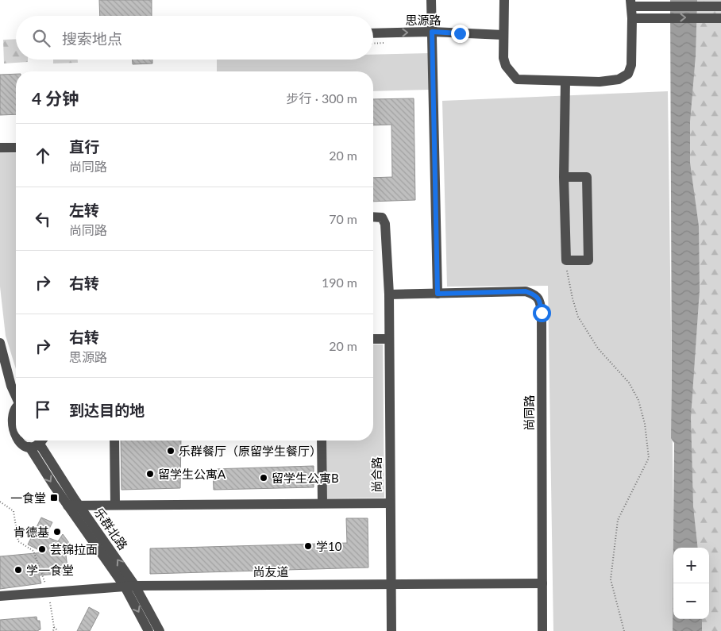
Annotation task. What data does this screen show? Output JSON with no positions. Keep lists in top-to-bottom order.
{
  "streets": {
    "street": [
      "思源路",
      "尚同路",
      "尚合路",
      "乐群北路",
      "尚友道"
    ]
  },
  "crossings": [
    ["尚同路", "尚合路"],
    ["尚同路", "尚友道"],
    ["尚合路", "尚友道"],
    ["乐群北路", "尚友道"]
  ],
  "one_way": ["思源路"],
  "places": {
    "other": [
      "乐群餐厅（原留学生餐厅）",
      "留学生公寓A",
      "留学生公寓B",
      "肯德基",
      "学10",
      "芸锦拉面",
      "学一食堂"
    ],
    "transit": ["一食堂"]
  },
  "page": {
    "search": "搜索地点",
    "heading": ["4 分钟", "步行 · 300 m"],
    "list": [
      ["直行", "尚同路", "20 m"],
      ["左转", "尚同路", "70 m"],
      ["右转", "190 m"],
      ["右转", "思源路", "20 m"],
      "到达目的地"
    ],
    "map_buttons": ["+", "−"]
  }
}
